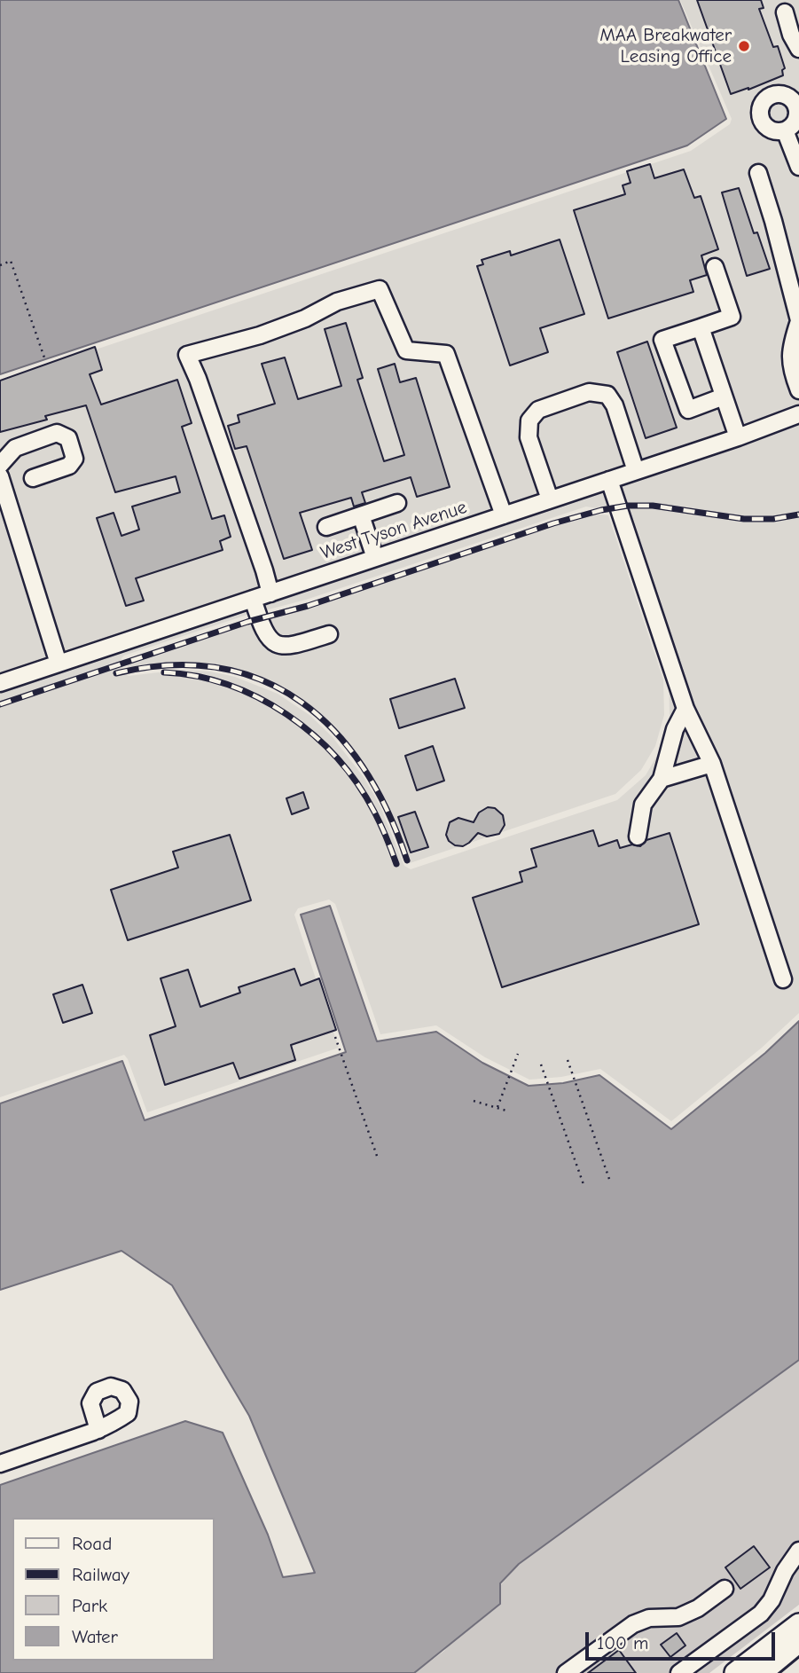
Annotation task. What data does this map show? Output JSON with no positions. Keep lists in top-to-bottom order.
{
  "streets": {
    "street": ["West Tyson Avenue"]
  },
  "places": ["MAA Breakwater Leasing Office"],
  "legend": [
    "Road",
    "Railway",
    "Park",
    "Water"
  ],
  "scale_bar": "100 m"
}
